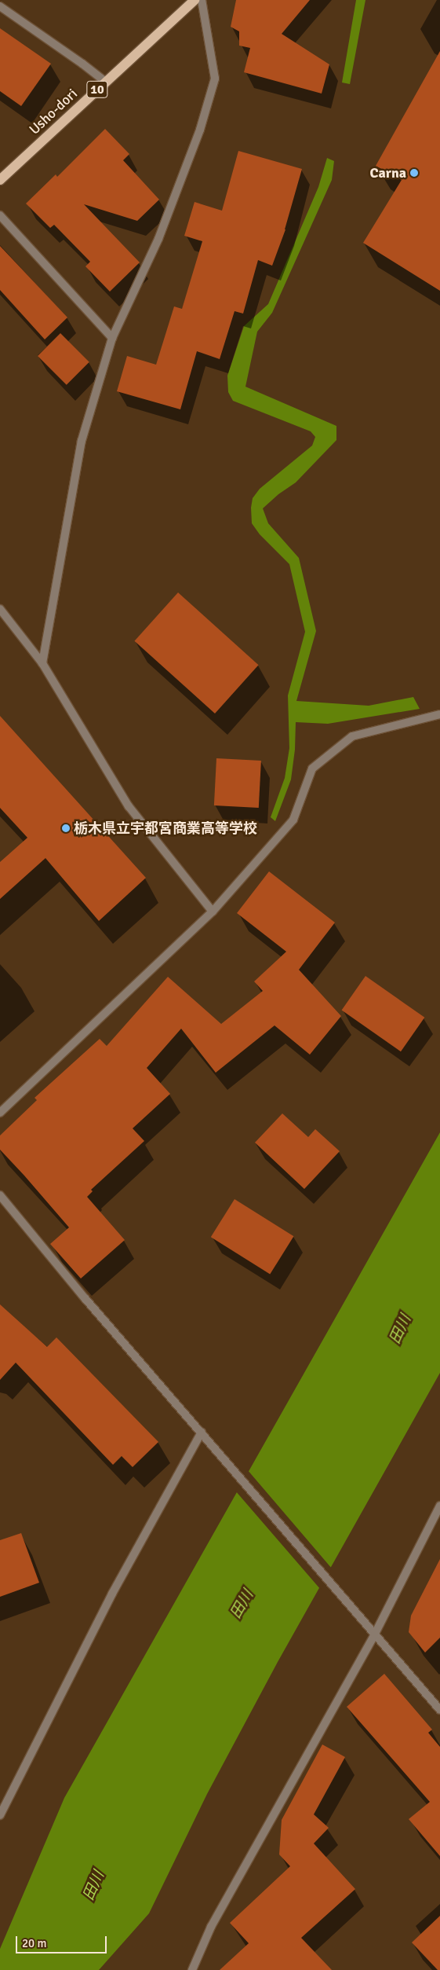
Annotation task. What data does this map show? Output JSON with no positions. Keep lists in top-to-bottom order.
{
  "streets": {
    "main road": ["10", "Usho-dori"]
  },
  "water": ["田川"],
  "places": ["Carna", "栃木県立宇都宮商業高等学校"],
  "scale_bar": "20 m"
}
